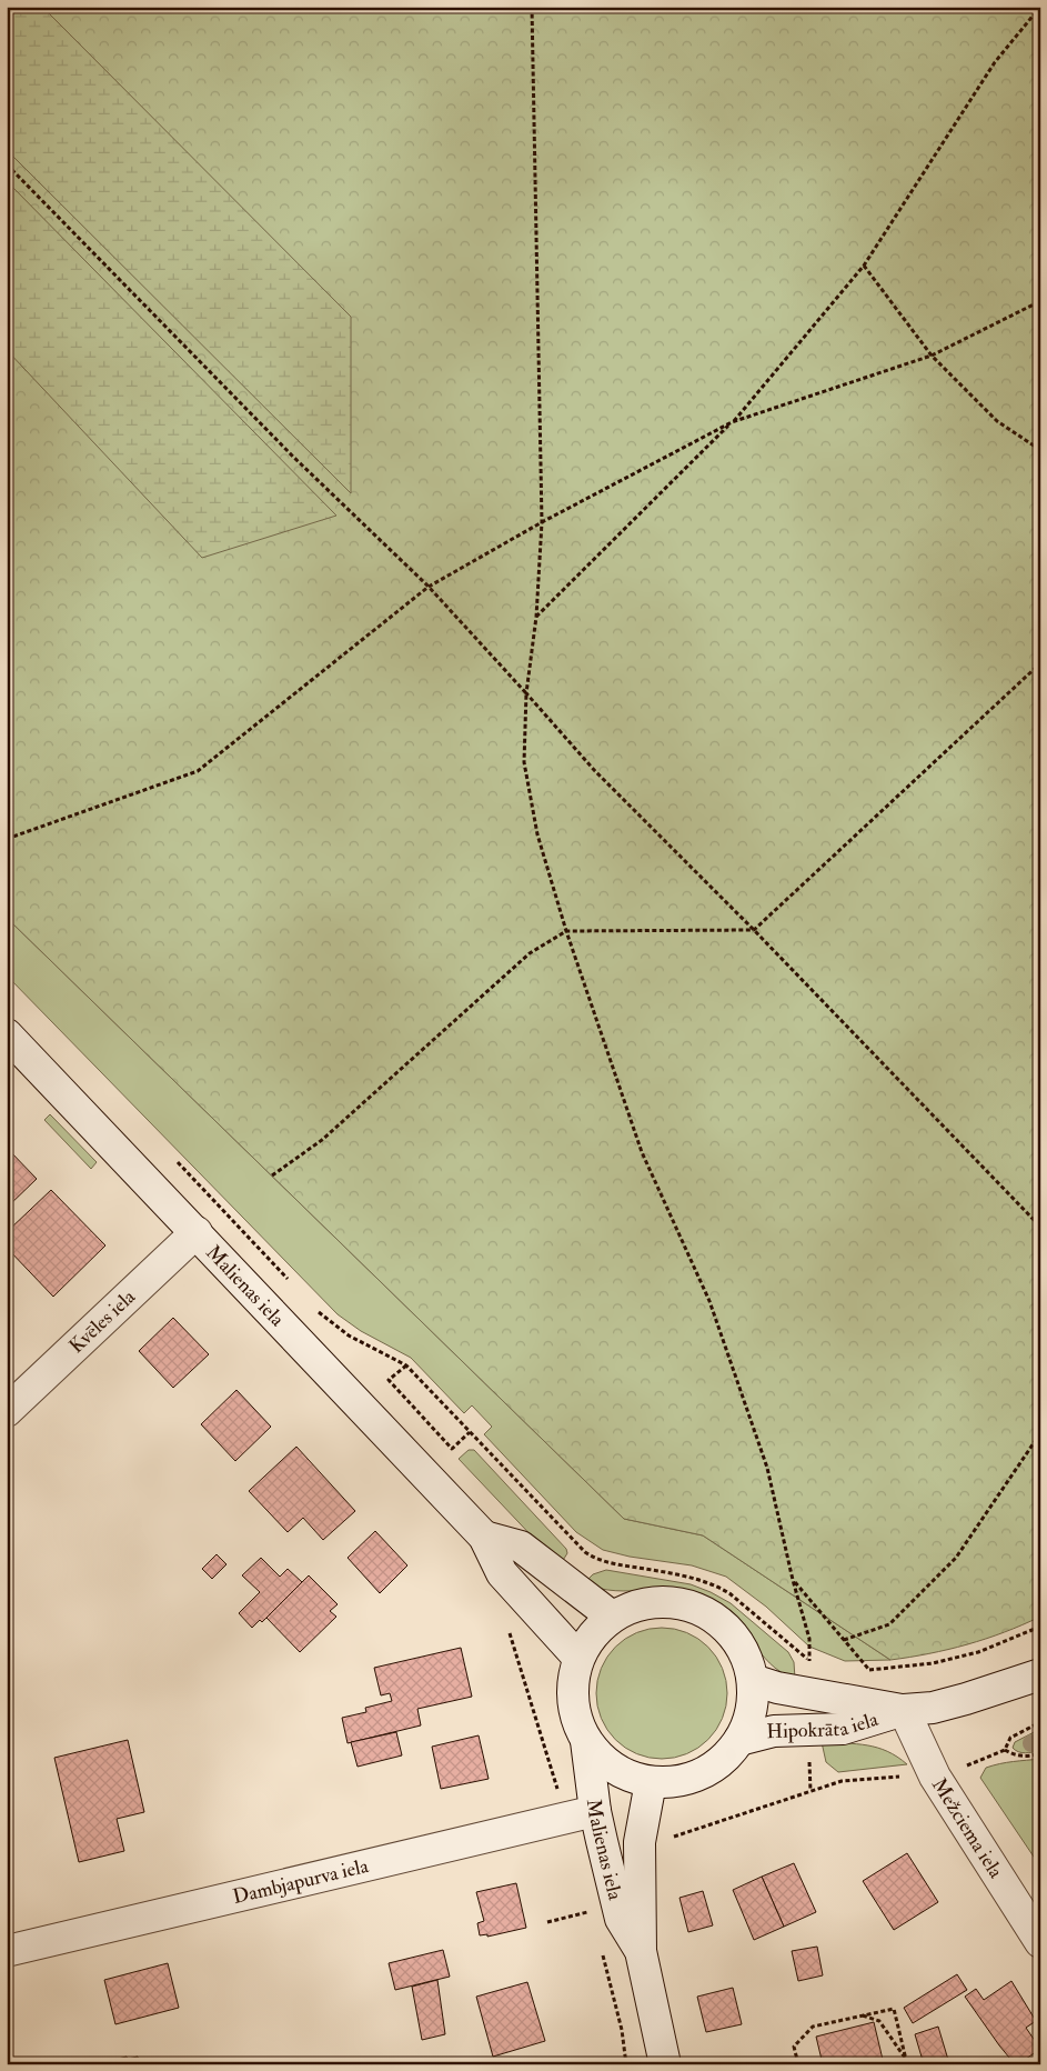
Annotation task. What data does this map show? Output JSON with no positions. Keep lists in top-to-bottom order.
{
  "streets": {
    "street": [
      "Malienas iela",
      "Kvēles iela",
      "Hipokrāta iela",
      "Mežciema iela",
      "Dambjapurva iela"
    ]
  },
  "crossings": [
    ["Malienas iela", "Kvēles iela"],
    ["Malienas iela", "Hipokrāta iela"],
    ["Malienas iela", "Dambjapurva iela"],
    ["Hipokrāta iela", "Mežciema iela"]
  ]
}
